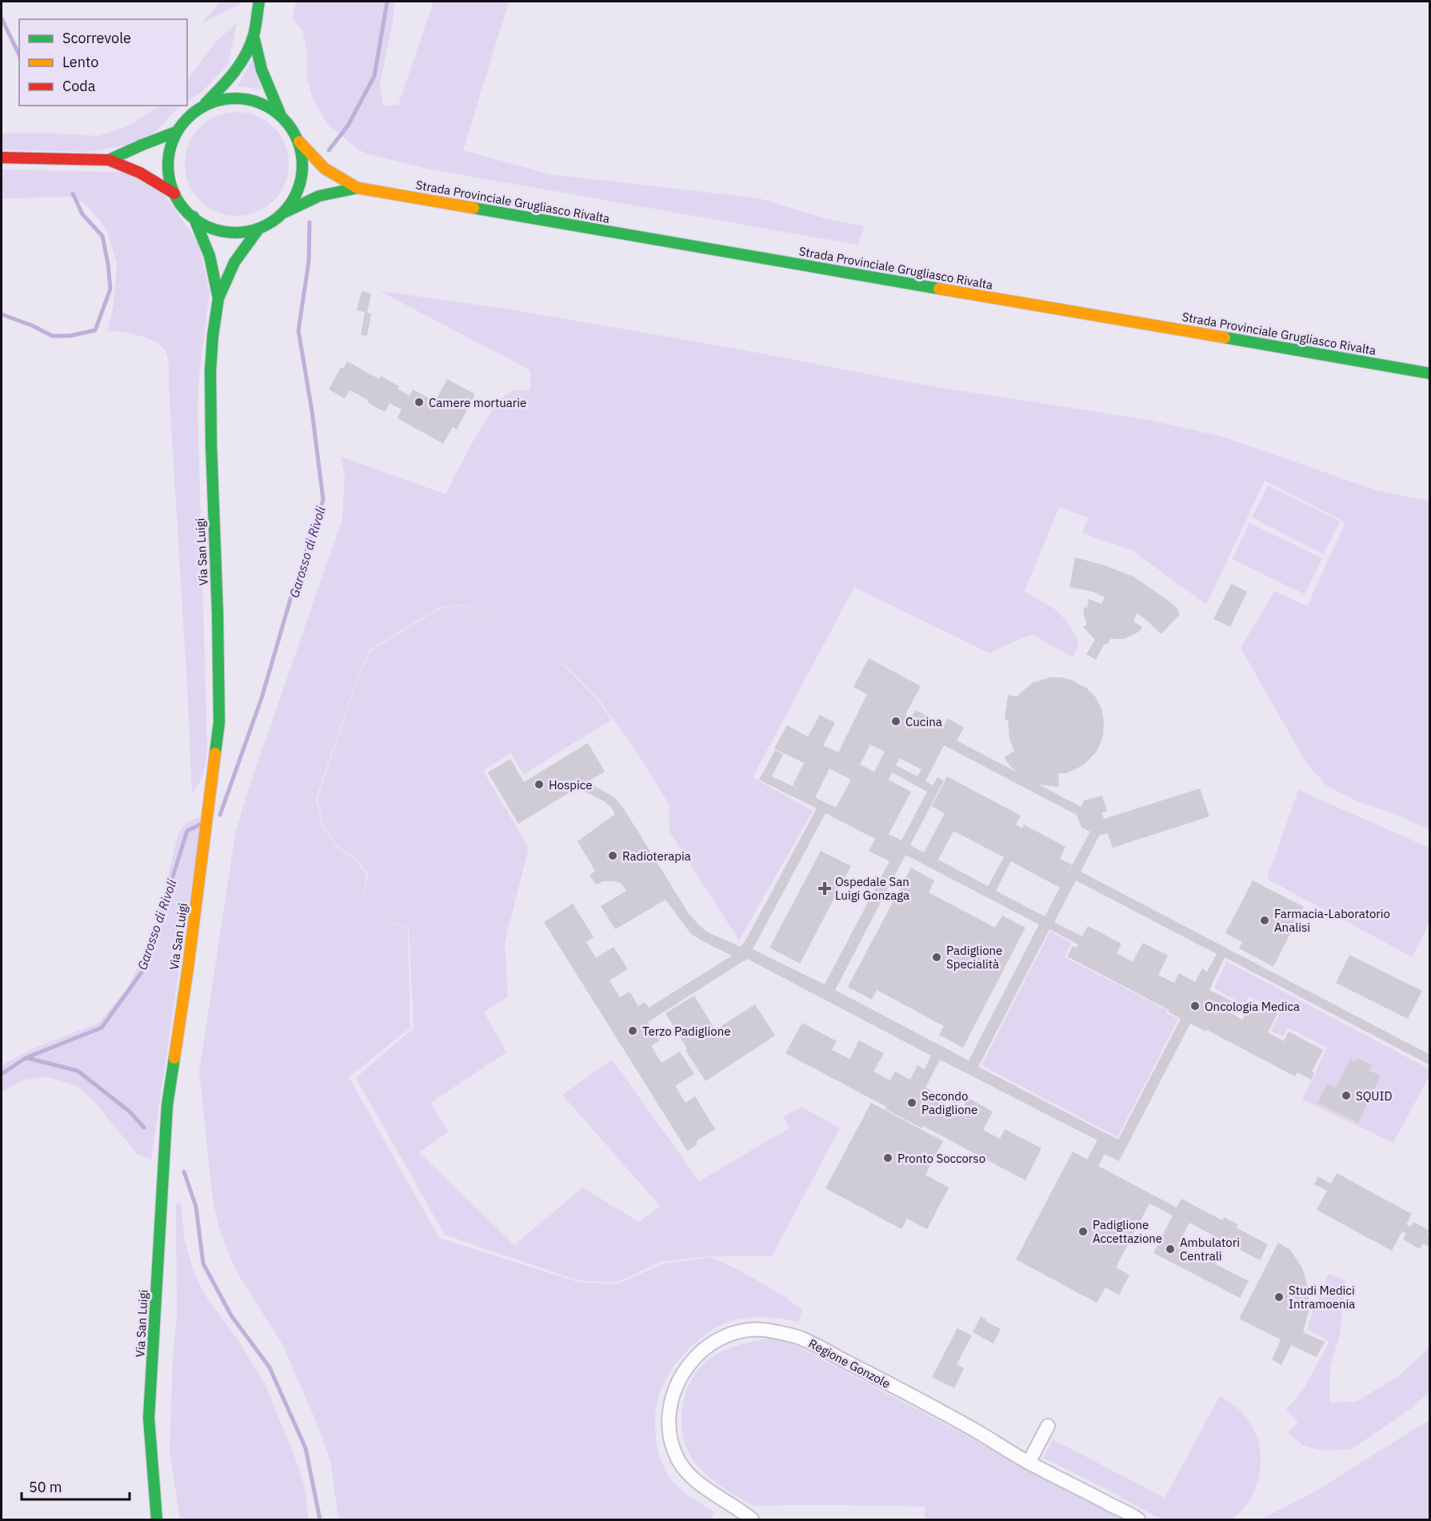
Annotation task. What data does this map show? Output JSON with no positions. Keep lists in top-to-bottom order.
{
  "streets": {
    "street": ["Strada Provinciale Grugliasco Rivalta", "Via San Luigi", "Regione Gonzole"]
  },
  "crossings": [
    ["Strada Provinciale Grugliasco Rivalta", "Via San Luigi"]
  ],
  "water": ["Garosso di Rivoli"],
  "places": {
    "other": [
      "Camere mortuarie",
      "Cucina",
      "Hospice",
      "Radioterapia",
      "Farmacia-Laboratorio Analisi",
      "Padiglione Specialità",
      "Oncologia Medica",
      "Terzo Padiglione",
      "SQUID",
      "Secondo Padiglione",
      "Pronto Soccorso",
      "Padiglione Accettazione",
      "Ambulatori Centrali",
      "Studi Medici Intramoenia"
    ],
    "health": ["Ospedale San Luigi Gonzaga"]
  },
  "legend": ["Scorrevole", "Lento", "Coda"],
  "scale_bar": "50 m"
}
